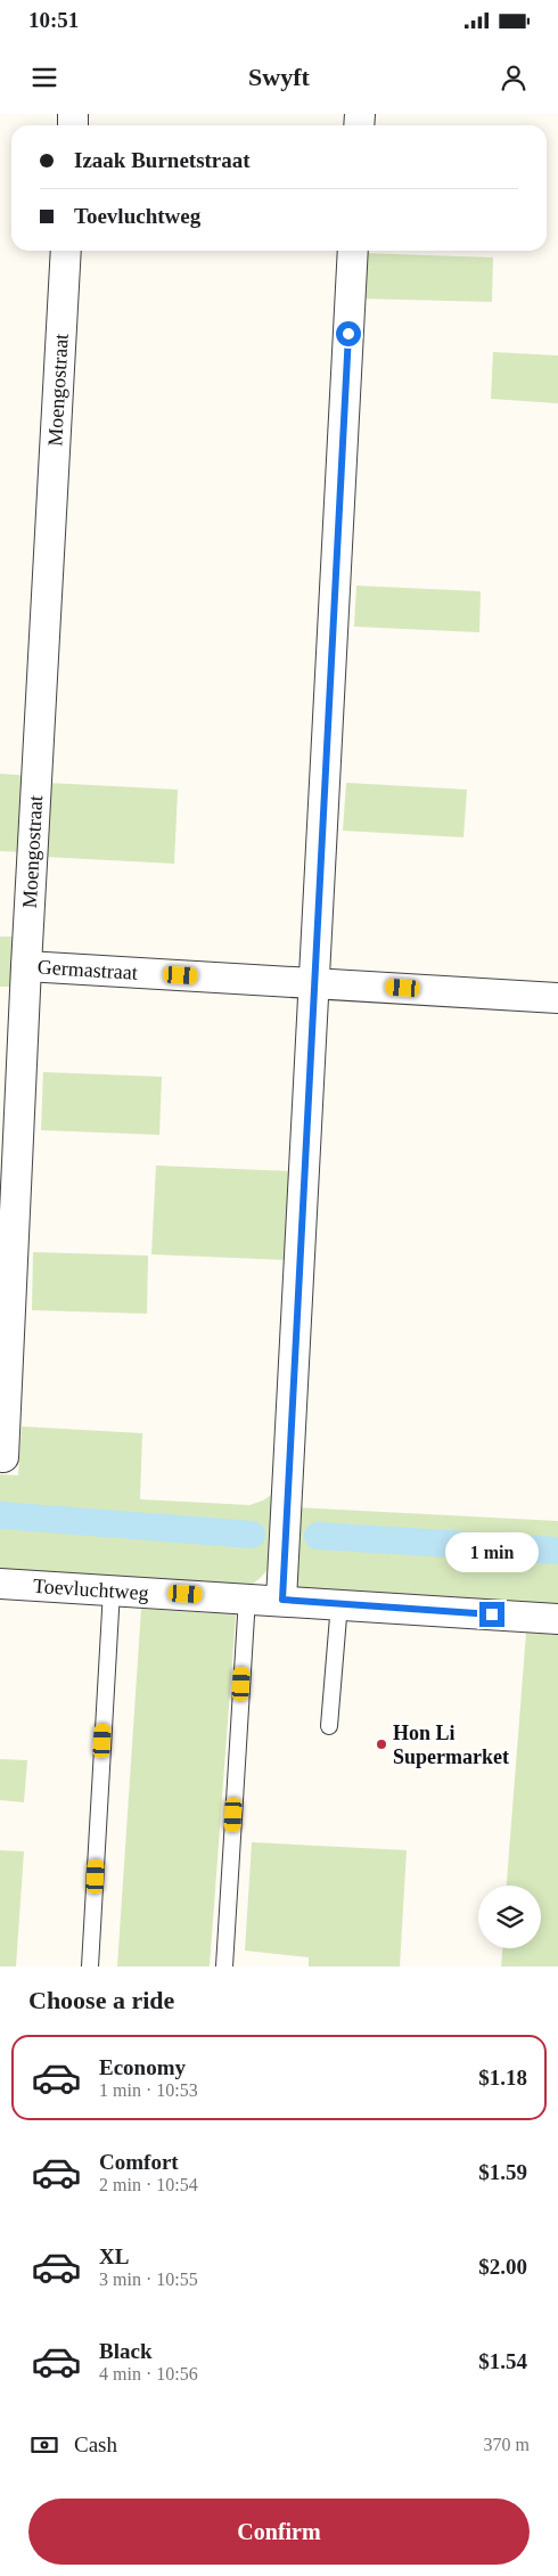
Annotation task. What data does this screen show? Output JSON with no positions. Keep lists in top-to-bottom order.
{
  "streets": {
    "street": ["Moengostraat", "Germastraat", "Toevluchtweg"]
  },
  "crossings": [
    ["Moengostraat", "Germastraat"]
  ],
  "places": ["Hon Li Supermarket"],
  "page": {
    "status": "10:51",
    "header": "Swyft",
    "banner": ["Izaak Burnetstraat", "Toevluchtweg"],
    "bubble": "1 min",
    "heading": "Choose a ride",
    "list": [
      {
        "name": "Economy",
        "note": "1 min · 10:53",
        "value": "$1.18"
      },
      {
        "name": "Comfort",
        "note": "2 min · 10:54",
        "value": "$1.59"
      },
      {
        "name": "XL",
        "note": "3 min · 10:55",
        "value": "$2.00"
      },
      {
        "name": "Black",
        "note": "4 min · 10:56",
        "value": "$1.54"
      }
    ],
    "pay": ["Cash", "370 m"],
    "buttons": "Confirm"
  }
}
